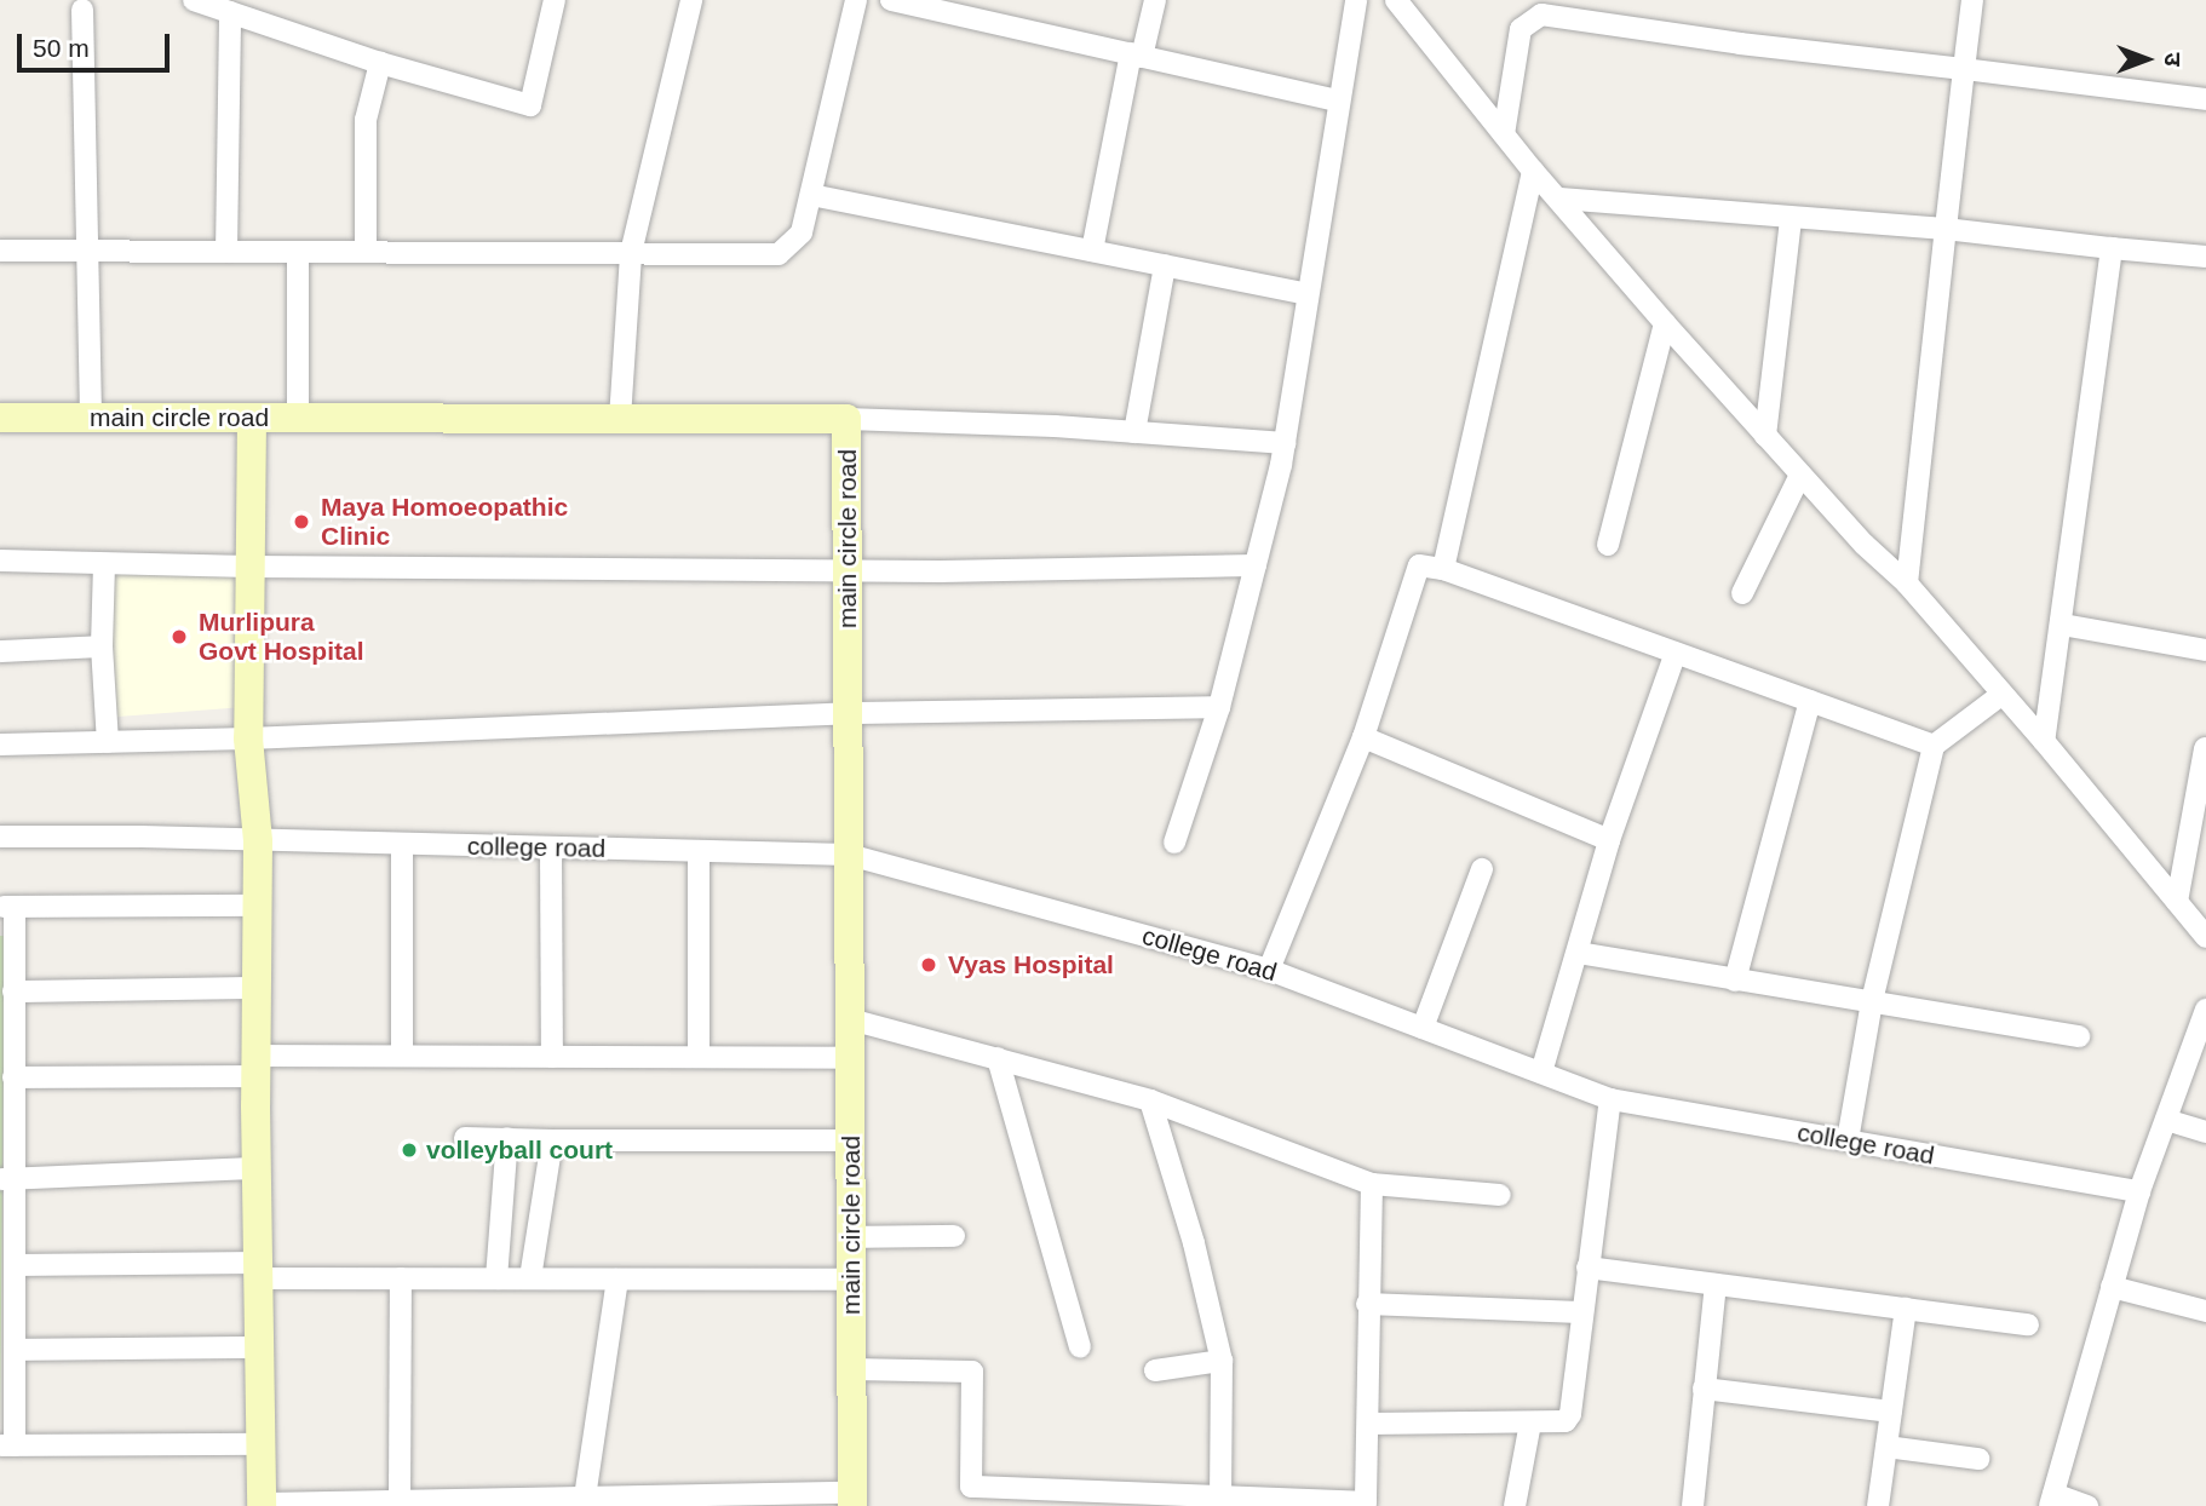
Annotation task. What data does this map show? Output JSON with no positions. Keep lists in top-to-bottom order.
{
  "streets": {
    "street": ["main circle road", "college road"]
  },
  "crossings": [
    ["main circle road", "college road"]
  ],
  "places": [
    "Maya Homoeopathic Clinic",
    "Murlipura Govt Hospital",
    "Vyas Hospital",
    "volleyball court"
  ],
  "scale_bar": "50 m",
  "north": "right"
}
